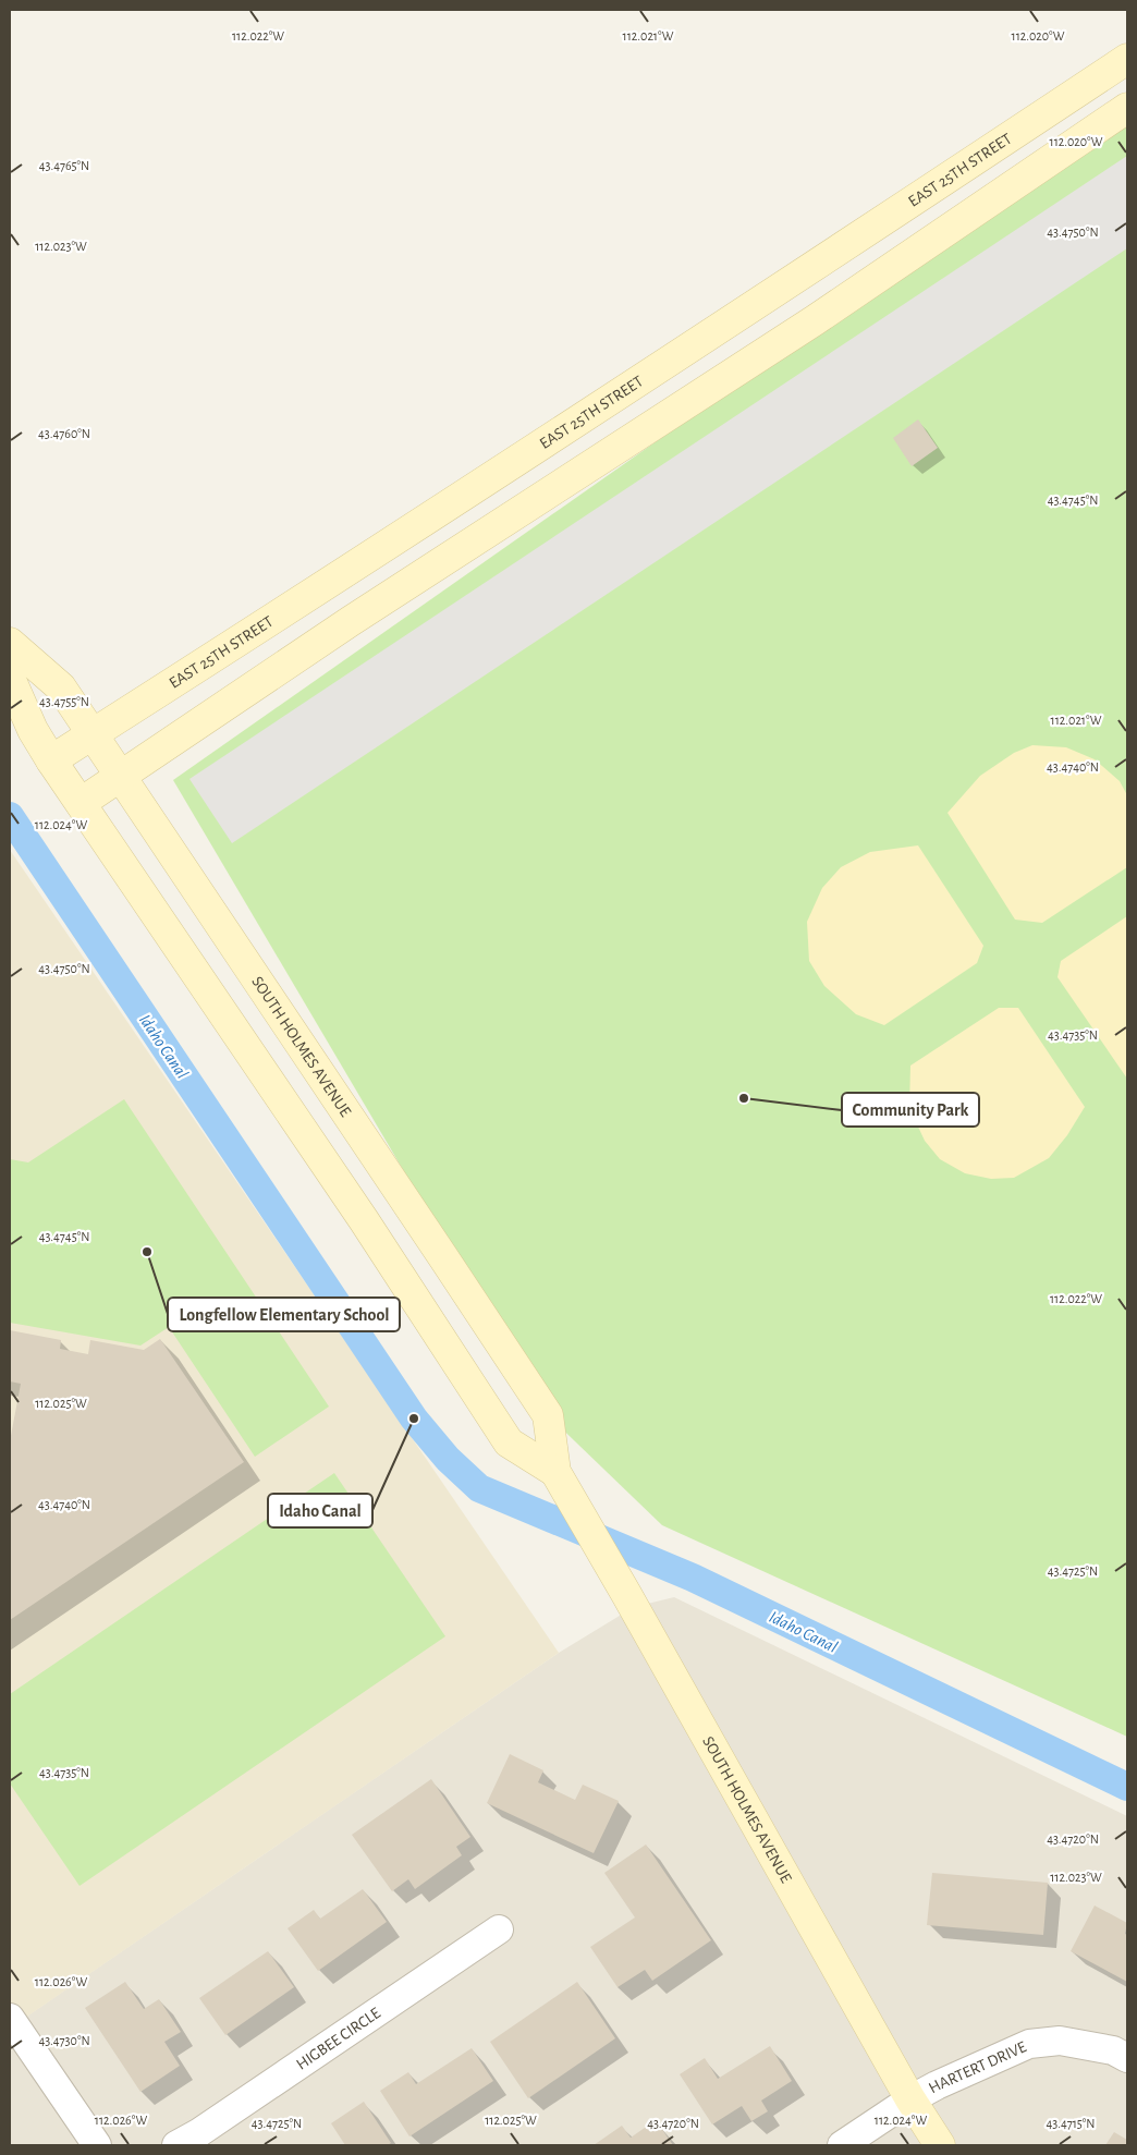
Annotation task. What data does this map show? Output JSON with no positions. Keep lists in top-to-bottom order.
{
  "streets": {
    "main road": ["EAST 25TH STREET", "SOUTH HOLMES AVENUE"],
    "street": ["HIGBEE CIRCLE", "HARTERT DRIVE"]
  },
  "crossings": [
    ["EAST 25TH STREET", "SOUTH HOLMES AVENUE"],
    ["SOUTH HOLMES AVENUE", "HARTERT DRIVE"]
  ],
  "water": ["Idaho Canal"],
  "places": ["Community Park", "Longfellow Elementary School", "Idaho Canal"],
  "coordinates": [
    "112.022°W",
    "112.021°W",
    "112.020°W",
    "43.4765°N",
    "43.4750°N",
    "112.023°W",
    "43.4760°N",
    "43.4745°N",
    "43.4755°N",
    "43.4740°N",
    "112.024°W",
    "43.4735°N",
    "112.025°W",
    "43.4725°N",
    "43.4720°N",
    "112.026°W",
    "43.4730°N",
    "43.4715°N"
  ]
}
